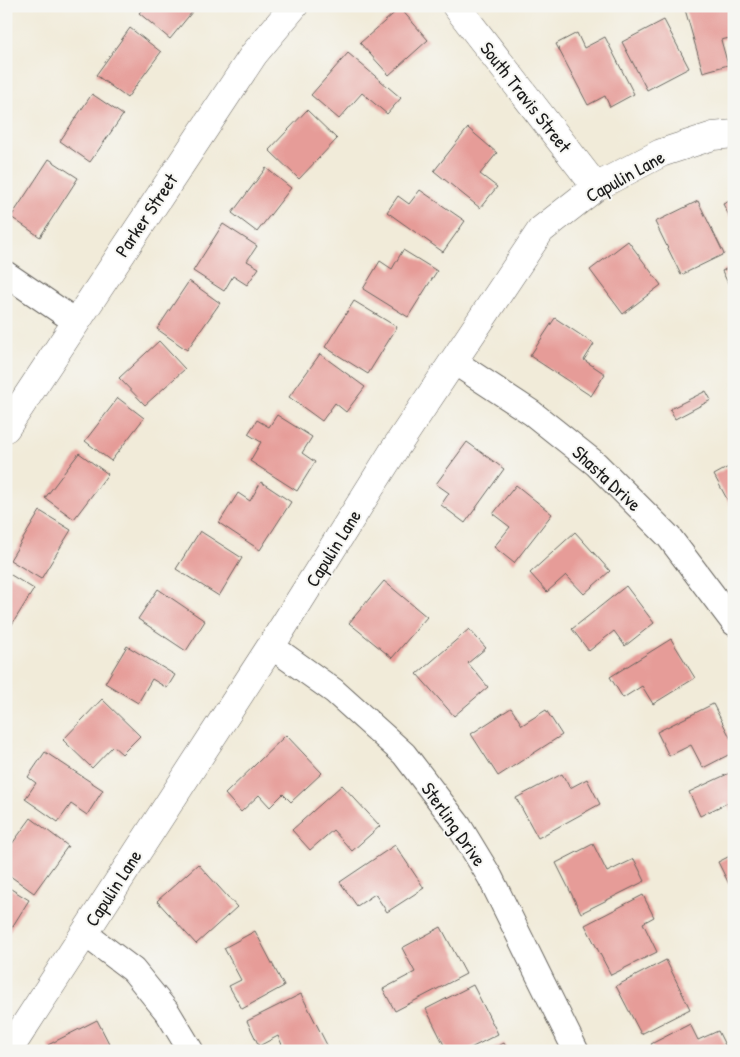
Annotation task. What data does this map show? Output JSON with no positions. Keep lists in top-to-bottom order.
{
  "streets": {
    "street": [
      "South Travis Street",
      "Capulin Lane",
      "Parker Street",
      "Shasta Drive",
      "Sterling Drive"
    ]
  },
  "crossings": [
    ["South Travis Street", "Capulin Lane"],
    ["Capulin Lane", "Shasta Drive"],
    ["Capulin Lane", "Sterling Drive"]
  ]
}
